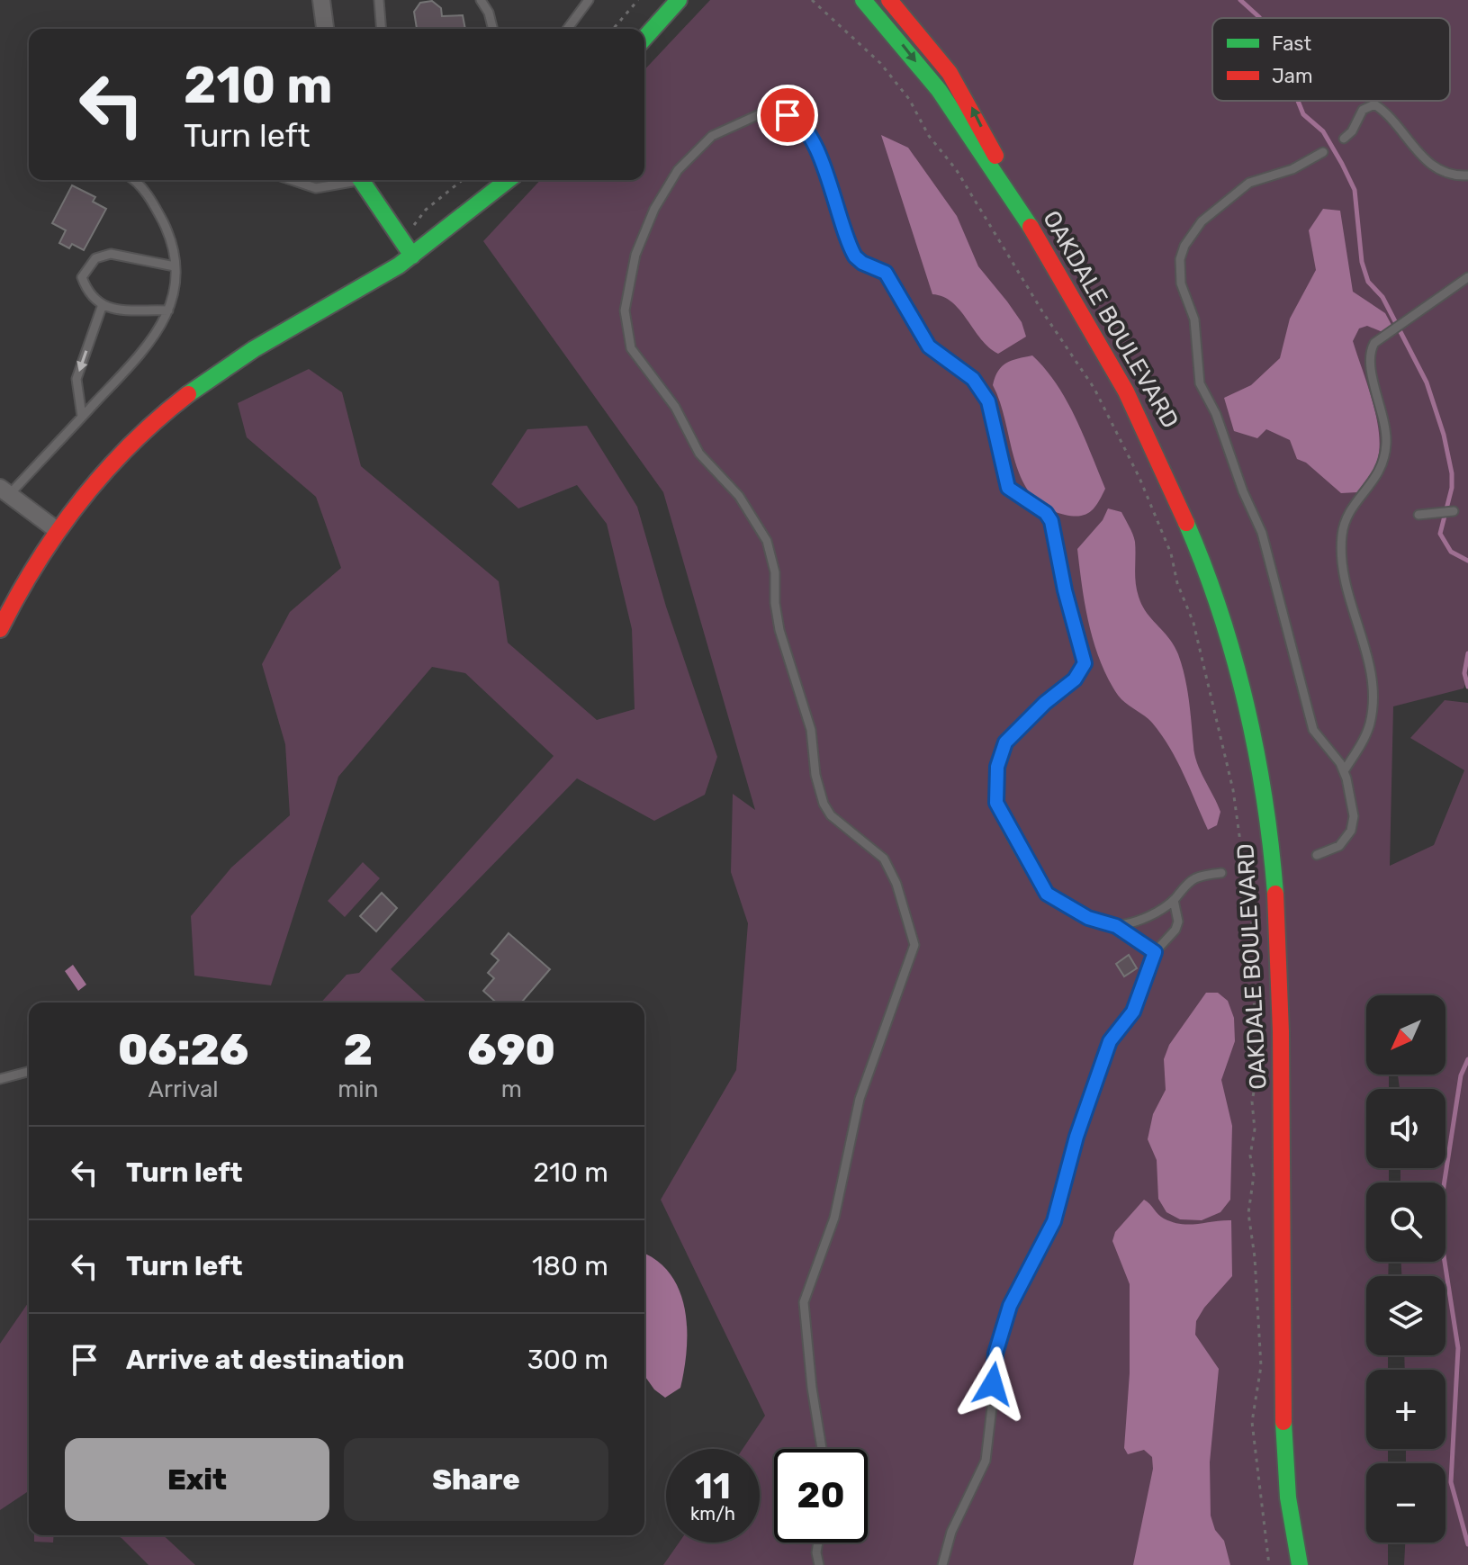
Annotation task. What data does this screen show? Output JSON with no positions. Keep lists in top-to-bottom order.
{
  "streets": {
    "main road": ["OAKDALE BOULEVARD"]
  },
  "legend": ["Fast", "Jam"],
  "north": "bottom left",
  "page": {
    "turn": ["210 m", "Turn left"],
    "map_buttons": ["+", "−"],
    "eta": [
      "06:26",
      "Arrival",
      "2",
      "min",
      "690",
      "m"
    ],
    "list": [
      {
        "name": "Turn left",
        "value": "210 m"
      },
      {
        "name": "Turn left",
        "value": "180 m"
      },
      {
        "name": "Arrive at destination",
        "value": "300 m"
      }
    ],
    "buttons": ["Exit", "Share"],
    "speed": "11 km/h",
    "limit": "20"
  }
}
